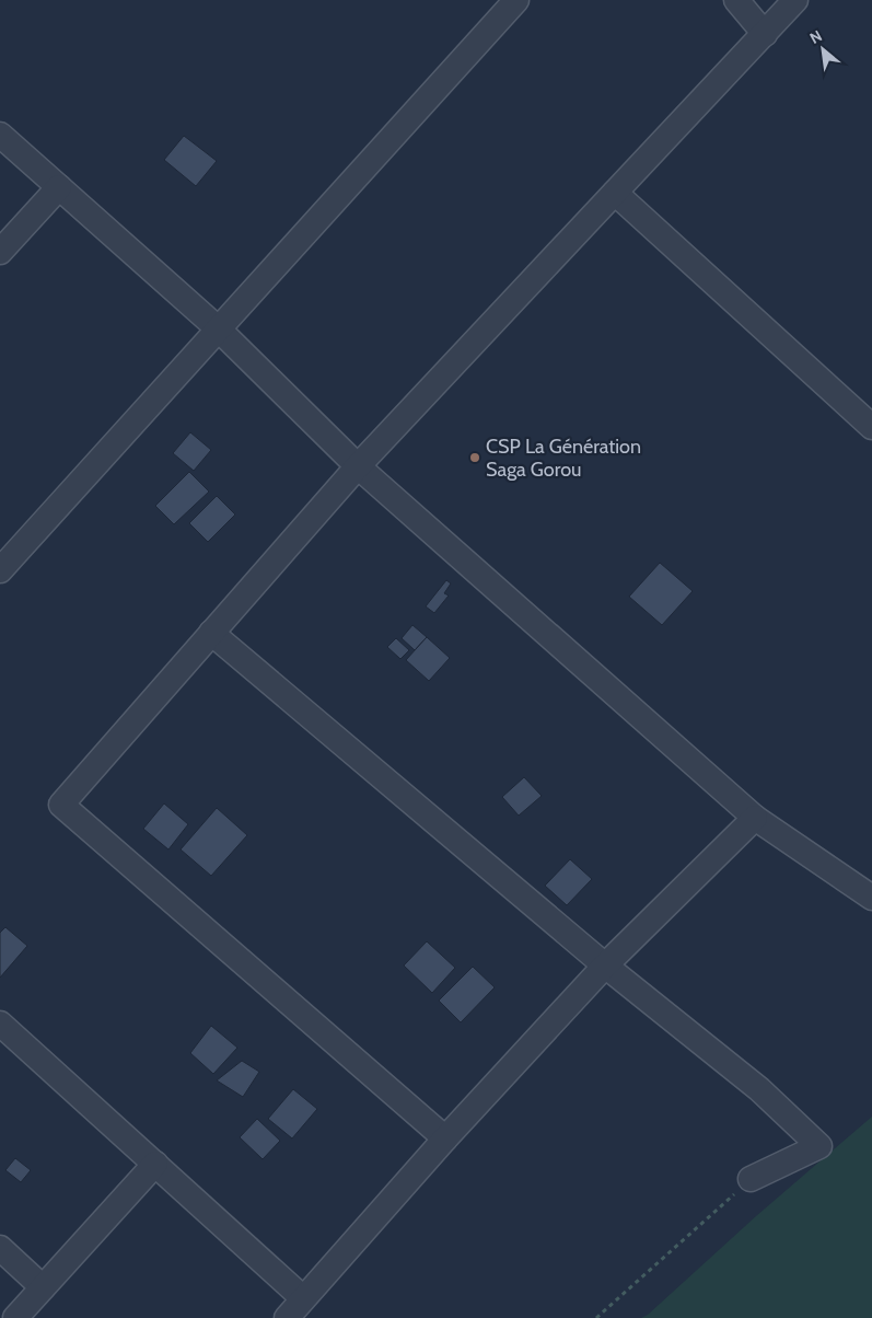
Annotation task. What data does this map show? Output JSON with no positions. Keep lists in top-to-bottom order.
{
  "places": ["CSP La Génération Saga Gorou"],
  "north": "top left"
}
